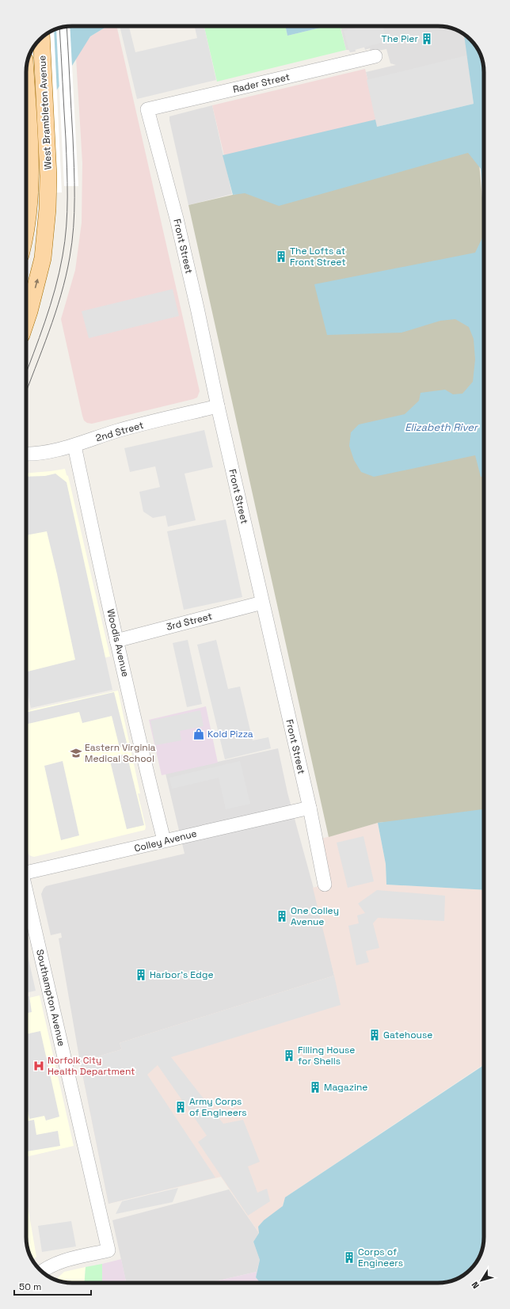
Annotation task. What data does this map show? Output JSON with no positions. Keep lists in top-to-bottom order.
{
  "streets": {
    "main road": ["West Brambleton Avenue"],
    "street": [
      "Rader Street",
      "Front Street",
      "2nd Street",
      "3rd Street",
      "Woodis Avenue",
      "Colley Avenue",
      "Southampton Avenue"
    ]
  },
  "crossings": [
    ["Rader Street", "Front Street"],
    ["Front Street", "2nd Street"],
    ["Front Street", "3rd Street"],
    ["Front Street", "Colley Avenue"],
    ["2nd Street", "Woodis Avenue"],
    ["3rd Street", "Woodis Avenue"],
    ["Woodis Avenue", "Colley Avenue"]
  ],
  "water": ["Elizabeth River"],
  "places": {
    "building": [
      "The Pier",
      "The Lofts at Front Street",
      "One Colley Avenue",
      "Harbor's Edge",
      "Gatehouse",
      "Filling House for Shells",
      "Magazine",
      "Army Corps of Engineers",
      "Corps of Engineers"
    ],
    "shop": ["Kold Pizza"],
    "school or university": ["Eastern Virginia Medical School"],
    "hospital": ["Norfolk City Health Department"]
  },
  "scale_bar": "50 m",
  "north": "bottom left"
}
